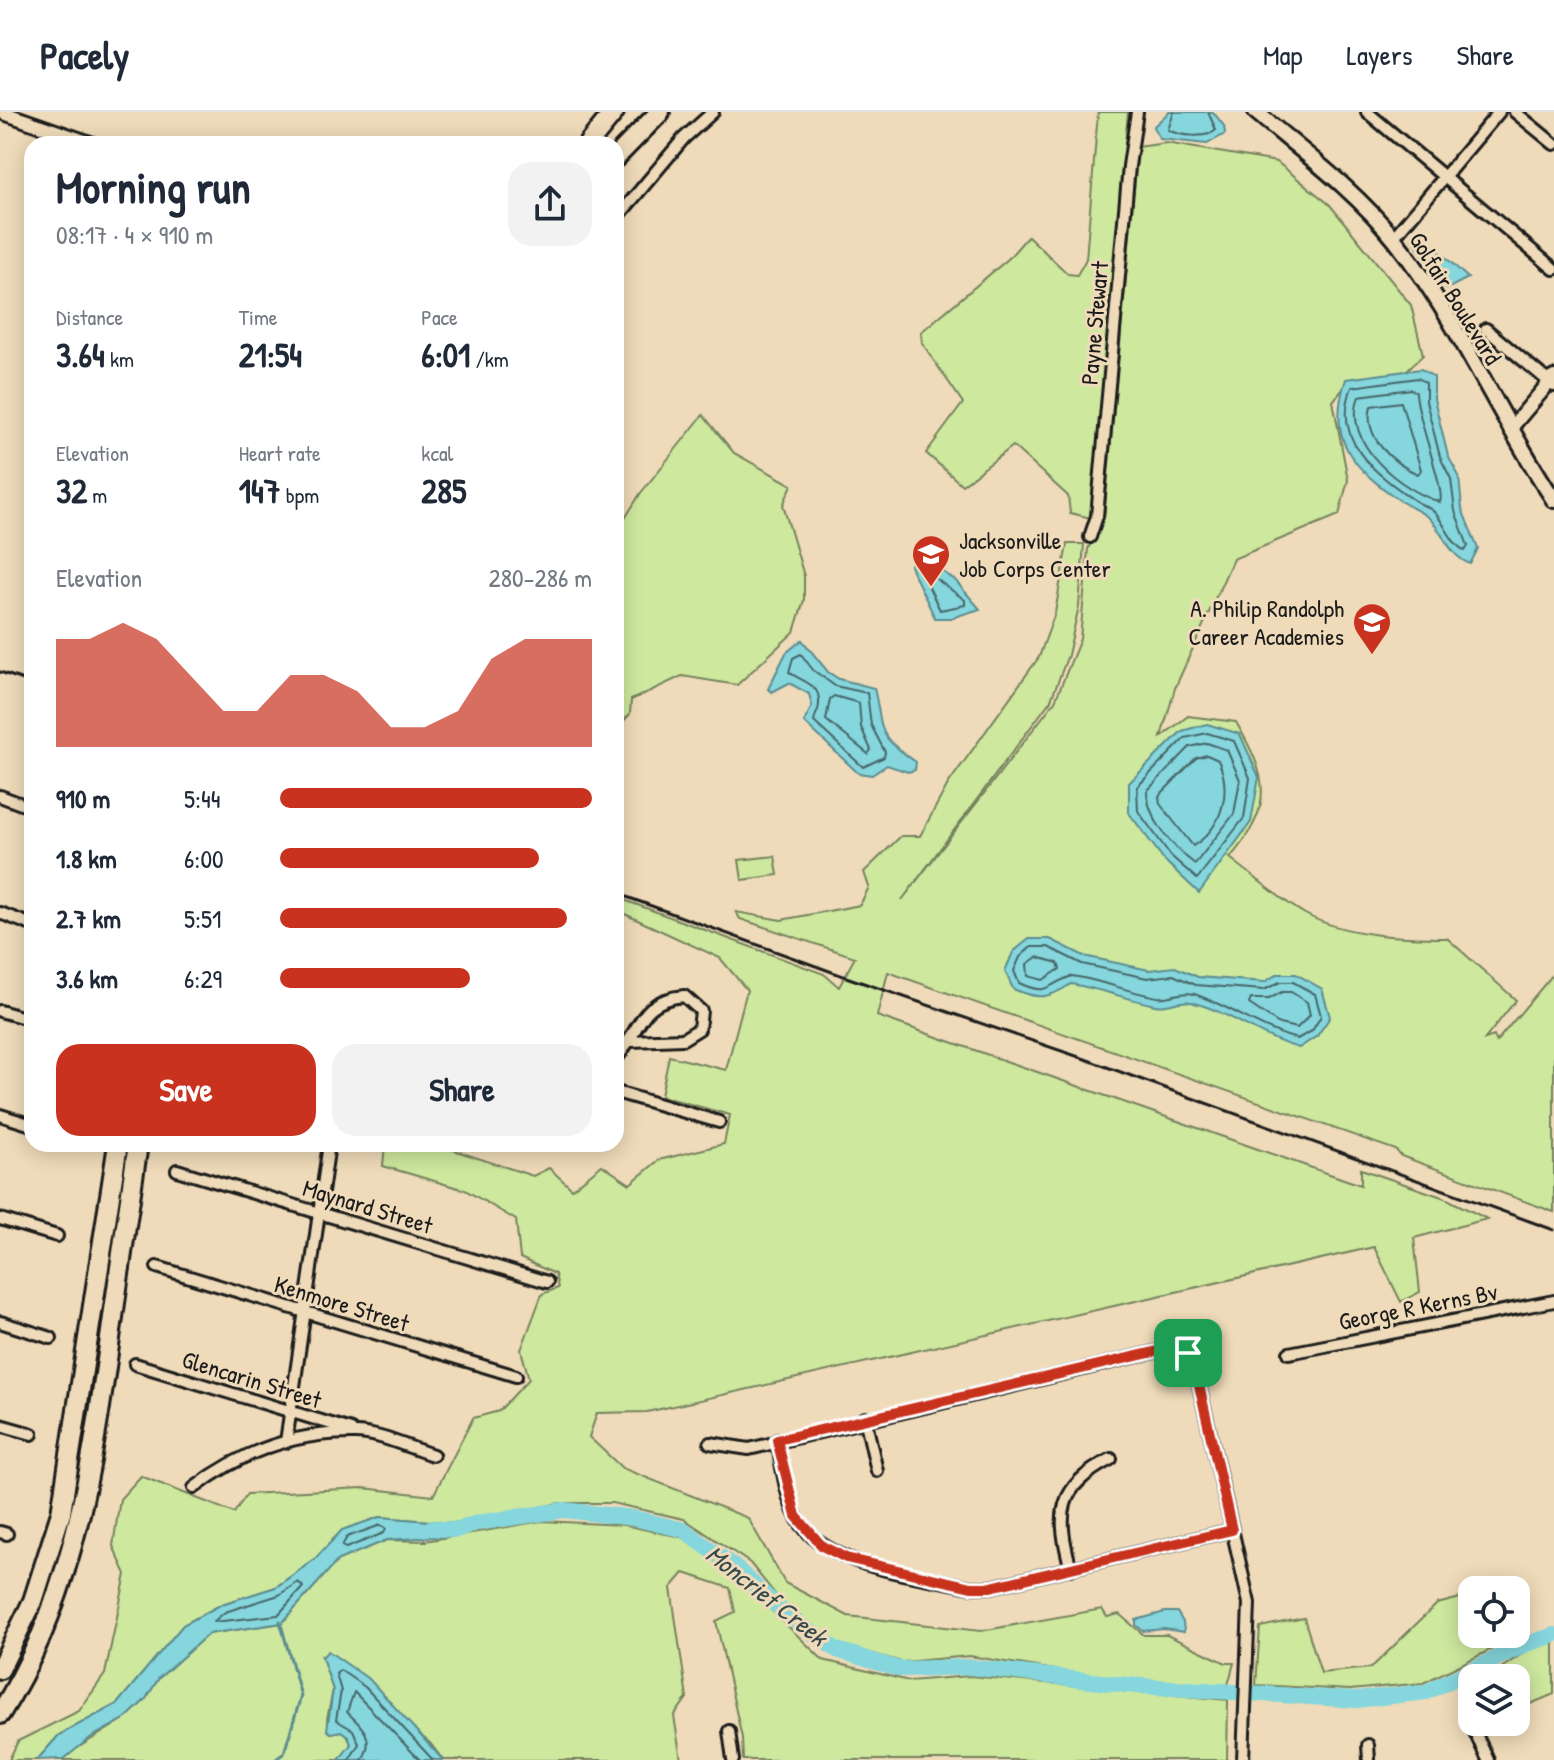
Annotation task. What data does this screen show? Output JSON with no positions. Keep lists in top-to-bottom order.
{
  "streets": {
    "main road": ["Golfair Boulevard"],
    "street": [
      "Payne Stewart",
      "Maynard Street",
      "Kenmore Street",
      "George R Kerns Bv",
      "Glencarin Street"
    ]
  },
  "water": ["Moncrief Creek"],
  "places": {
    "school or university": ["Jacksonville Job Corps Center", "A. Philip Randolph Career Academies"]
  },
  "page": {
    "header": "Pacely",
    "nav": ["Map", "Layers", "Share"],
    "heading": ["Morning run", "08:17 · 4 × 910 m"],
    "stats": [
      ["Distance", "3.64 km"],
      ["Time", "21:54"],
      ["Pace", "6:01 /km"],
      ["Elevation", "32 m"],
      ["Heart rate", "147 bpm"],
      ["kcal", "285"]
    ],
    "chart": ["Elevation", "280–286 m"],
    "list": [
      {
        "name": "910 m",
        "note": "5:44"
      },
      {
        "name": "1.8 km",
        "note": "6:00"
      },
      {
        "name": "2.7 km",
        "note": "5:51"
      },
      {
        "name": "3.6 km",
        "note": "6:29"
      }
    ],
    "buttons": ["Save", "Share"]
  }
}
